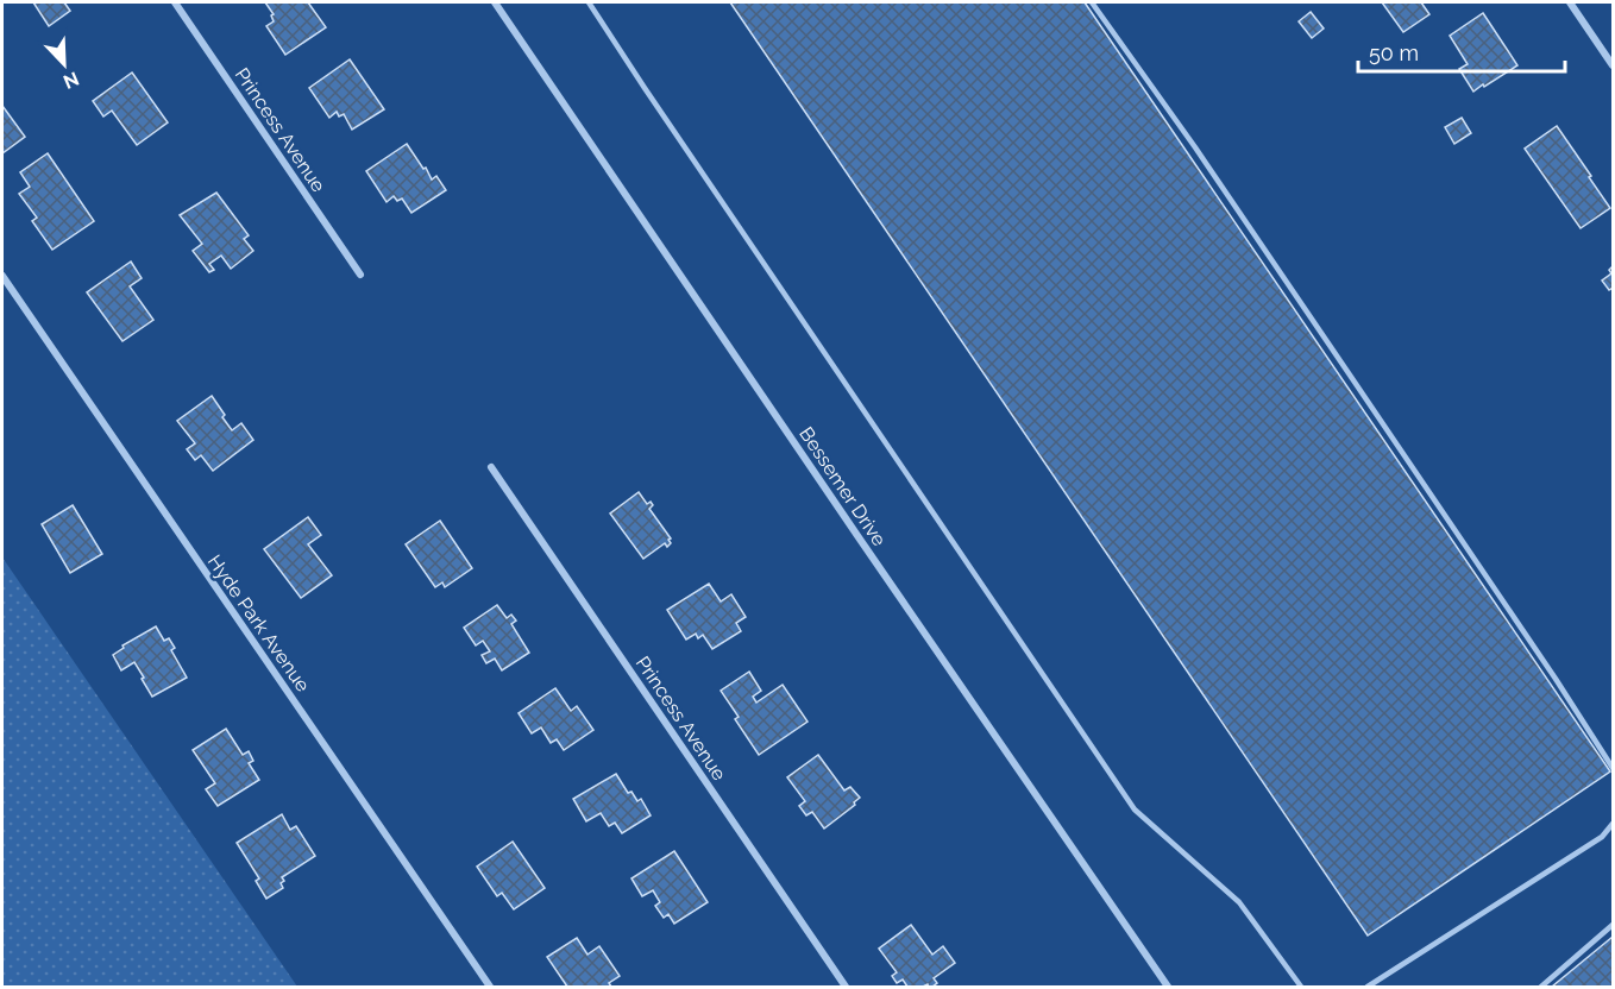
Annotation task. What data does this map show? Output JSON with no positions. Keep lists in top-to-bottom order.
{
  "streets": {
    "street": ["Princess Avenue", "Bessemer Drive", "Hyde Park Avenue"]
  },
  "scale_bar": "50 m",
  "north": "bottom right"
}
